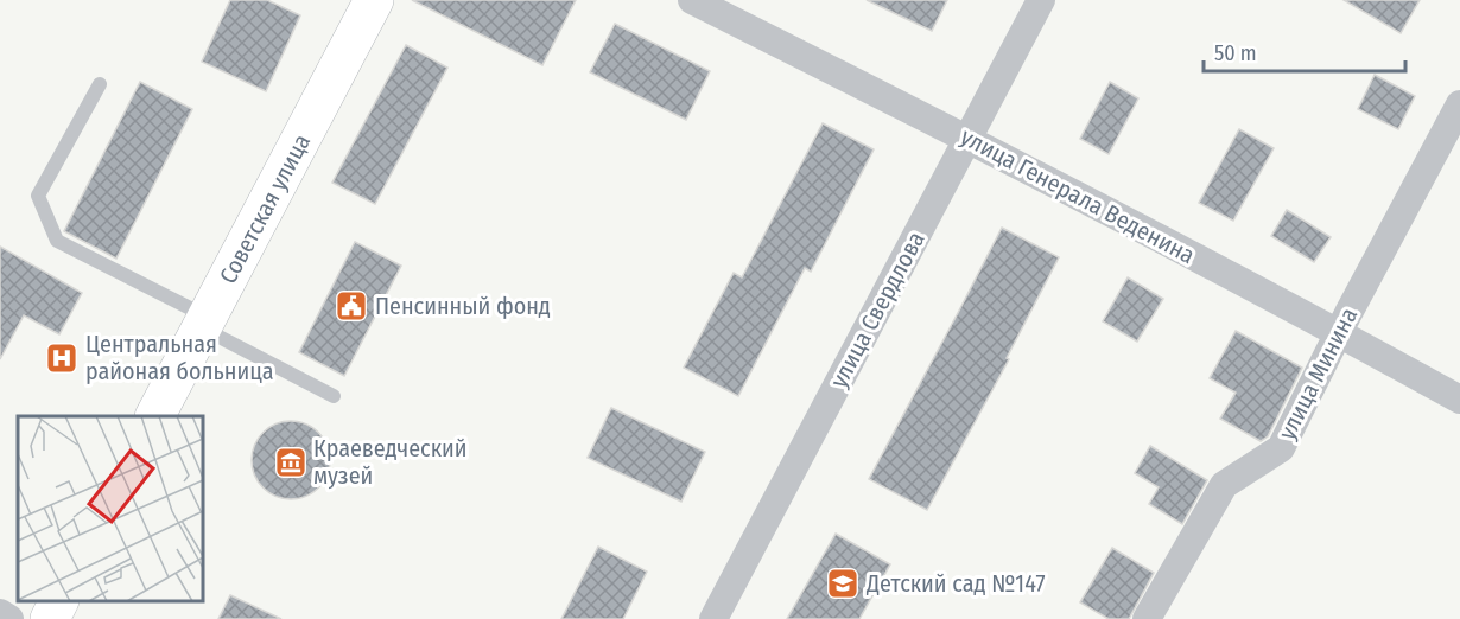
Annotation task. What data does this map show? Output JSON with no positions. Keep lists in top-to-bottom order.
{
  "streets": {
    "street": [
      "улица Генерала Веденина",
      "Советская улица",
      "улица Свердлова",
      "улица Минина"
    ]
  },
  "crossings": [
    ["улица Генерала Веденина", "улица Свердлова"],
    ["улица Генерала Веденина", "улица Минина"]
  ],
  "places": {
    "public building": ["Пенсинный фонд"],
    "hospital": ["Центральная районая больница"],
    "museum": ["Краеведческий музей"],
    "school or university": ["Детский сад №147"]
  },
  "scale_bar": "50 m"
}
